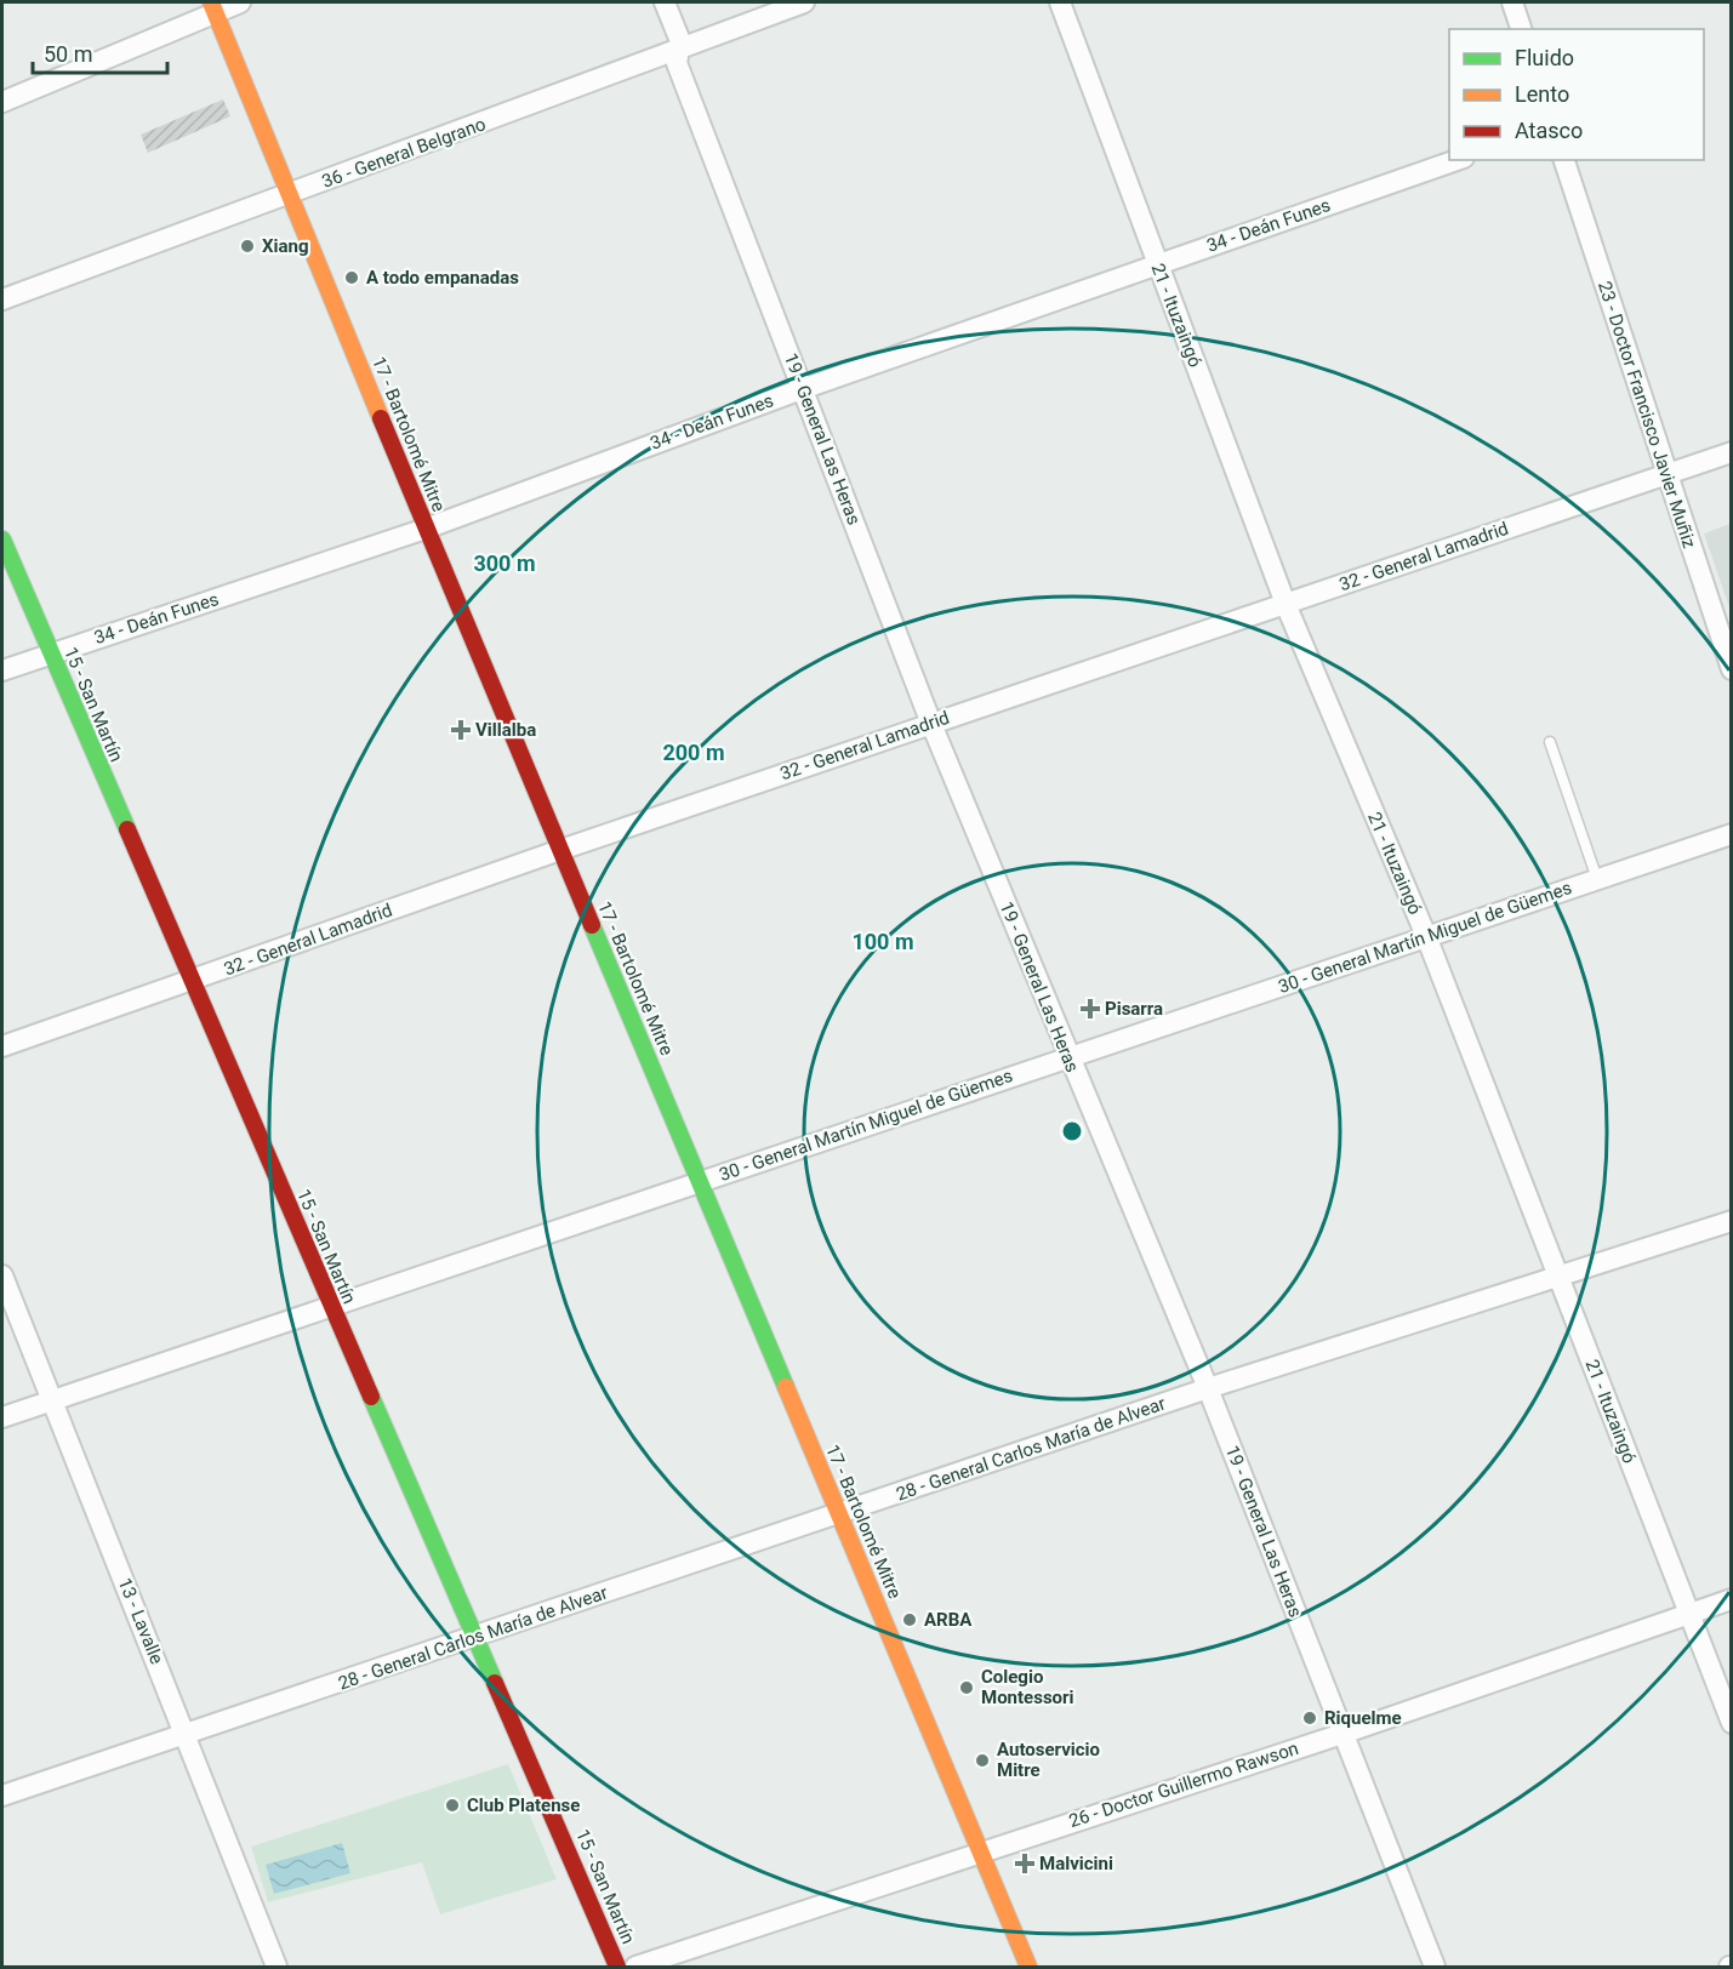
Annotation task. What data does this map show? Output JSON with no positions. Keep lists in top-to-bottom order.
{
  "streets": {
    "street": [
      "36 - General Belgrano",
      "34 - Deán Funes",
      "21 - Ituzaingó",
      "23 - Doctor Francisco Javier Muñiz",
      "17 - Bartolomé Mitre",
      "19 - General Las Heras",
      "32 - General Lamadrid",
      "15 - San Martín",
      "30 - General Martín Miguel de Güemes",
      "28 - General Carlos María de Alvear",
      "13 - Lavalle",
      "26 - Doctor Guillermo Rawson"
    ]
  },
  "crossings": [
    ["36 - General Belgrano", "17 - Bartolomé Mitre"],
    ["36 - General Belgrano", "19 - General Las Heras"],
    ["34 - Deán Funes", "21 - Ituzaingó"],
    ["34 - Deán Funes", "17 - Bartolomé Mitre"],
    ["34 - Deán Funes", "19 - General Las Heras"],
    ["34 - Deán Funes", "15 - San Martín"],
    ["21 - Ituzaingó", "32 - General Lamadrid"],
    ["21 - Ituzaingó", "30 - General Martín Miguel de Güemes"],
    ["21 - Ituzaingó", "28 - General Carlos María de Alvear"],
    ["21 - Ituzaingó", "26 - Doctor Guillermo Rawson"],
    ["23 - Doctor Francisco Javier Muñiz", "32 - General Lamadrid"],
    ["17 - Bartolomé Mitre", "32 - General Lamadrid"],
    ["17 - Bartolomé Mitre", "30 - General Martín Miguel de Güemes"],
    ["17 - Bartolomé Mitre", "28 - General Carlos María de Alvear"],
    ["17 - Bartolomé Mitre", "26 - Doctor Guillermo Rawson"],
    ["19 - General Las Heras", "32 - General Lamadrid"],
    ["19 - General Las Heras", "30 - General Martín Miguel de Güemes"],
    ["19 - General Las Heras", "28 - General Carlos María de Alvear"],
    ["19 - General Las Heras", "26 - Doctor Guillermo Rawson"],
    ["32 - General Lamadrid", "15 - San Martín"],
    ["15 - San Martín", "30 - General Martín Miguel de Güemes"],
    ["15 - San Martín", "28 - General Carlos María de Alvear"],
    ["30 - General Martín Miguel de Güemes", "13 - Lavalle"],
    ["28 - General Carlos María de Alvear", "13 - Lavalle"]
  ],
  "places": {
    "other": [
      "Xiang",
      "A todo empanadas",
      "ARBA",
      "Colegio Montessori",
      "Riquelme",
      "Autoservicio Mitre",
      "Club Platense"
    ],
    "health": ["Villalba", "Pisarra", "Malvicini"]
  },
  "legend": ["Fluido", "Lento", "Atasco"],
  "scale_bar": "50 m",
  "rings": ["300 m", "200 m", "100 m"]
}
